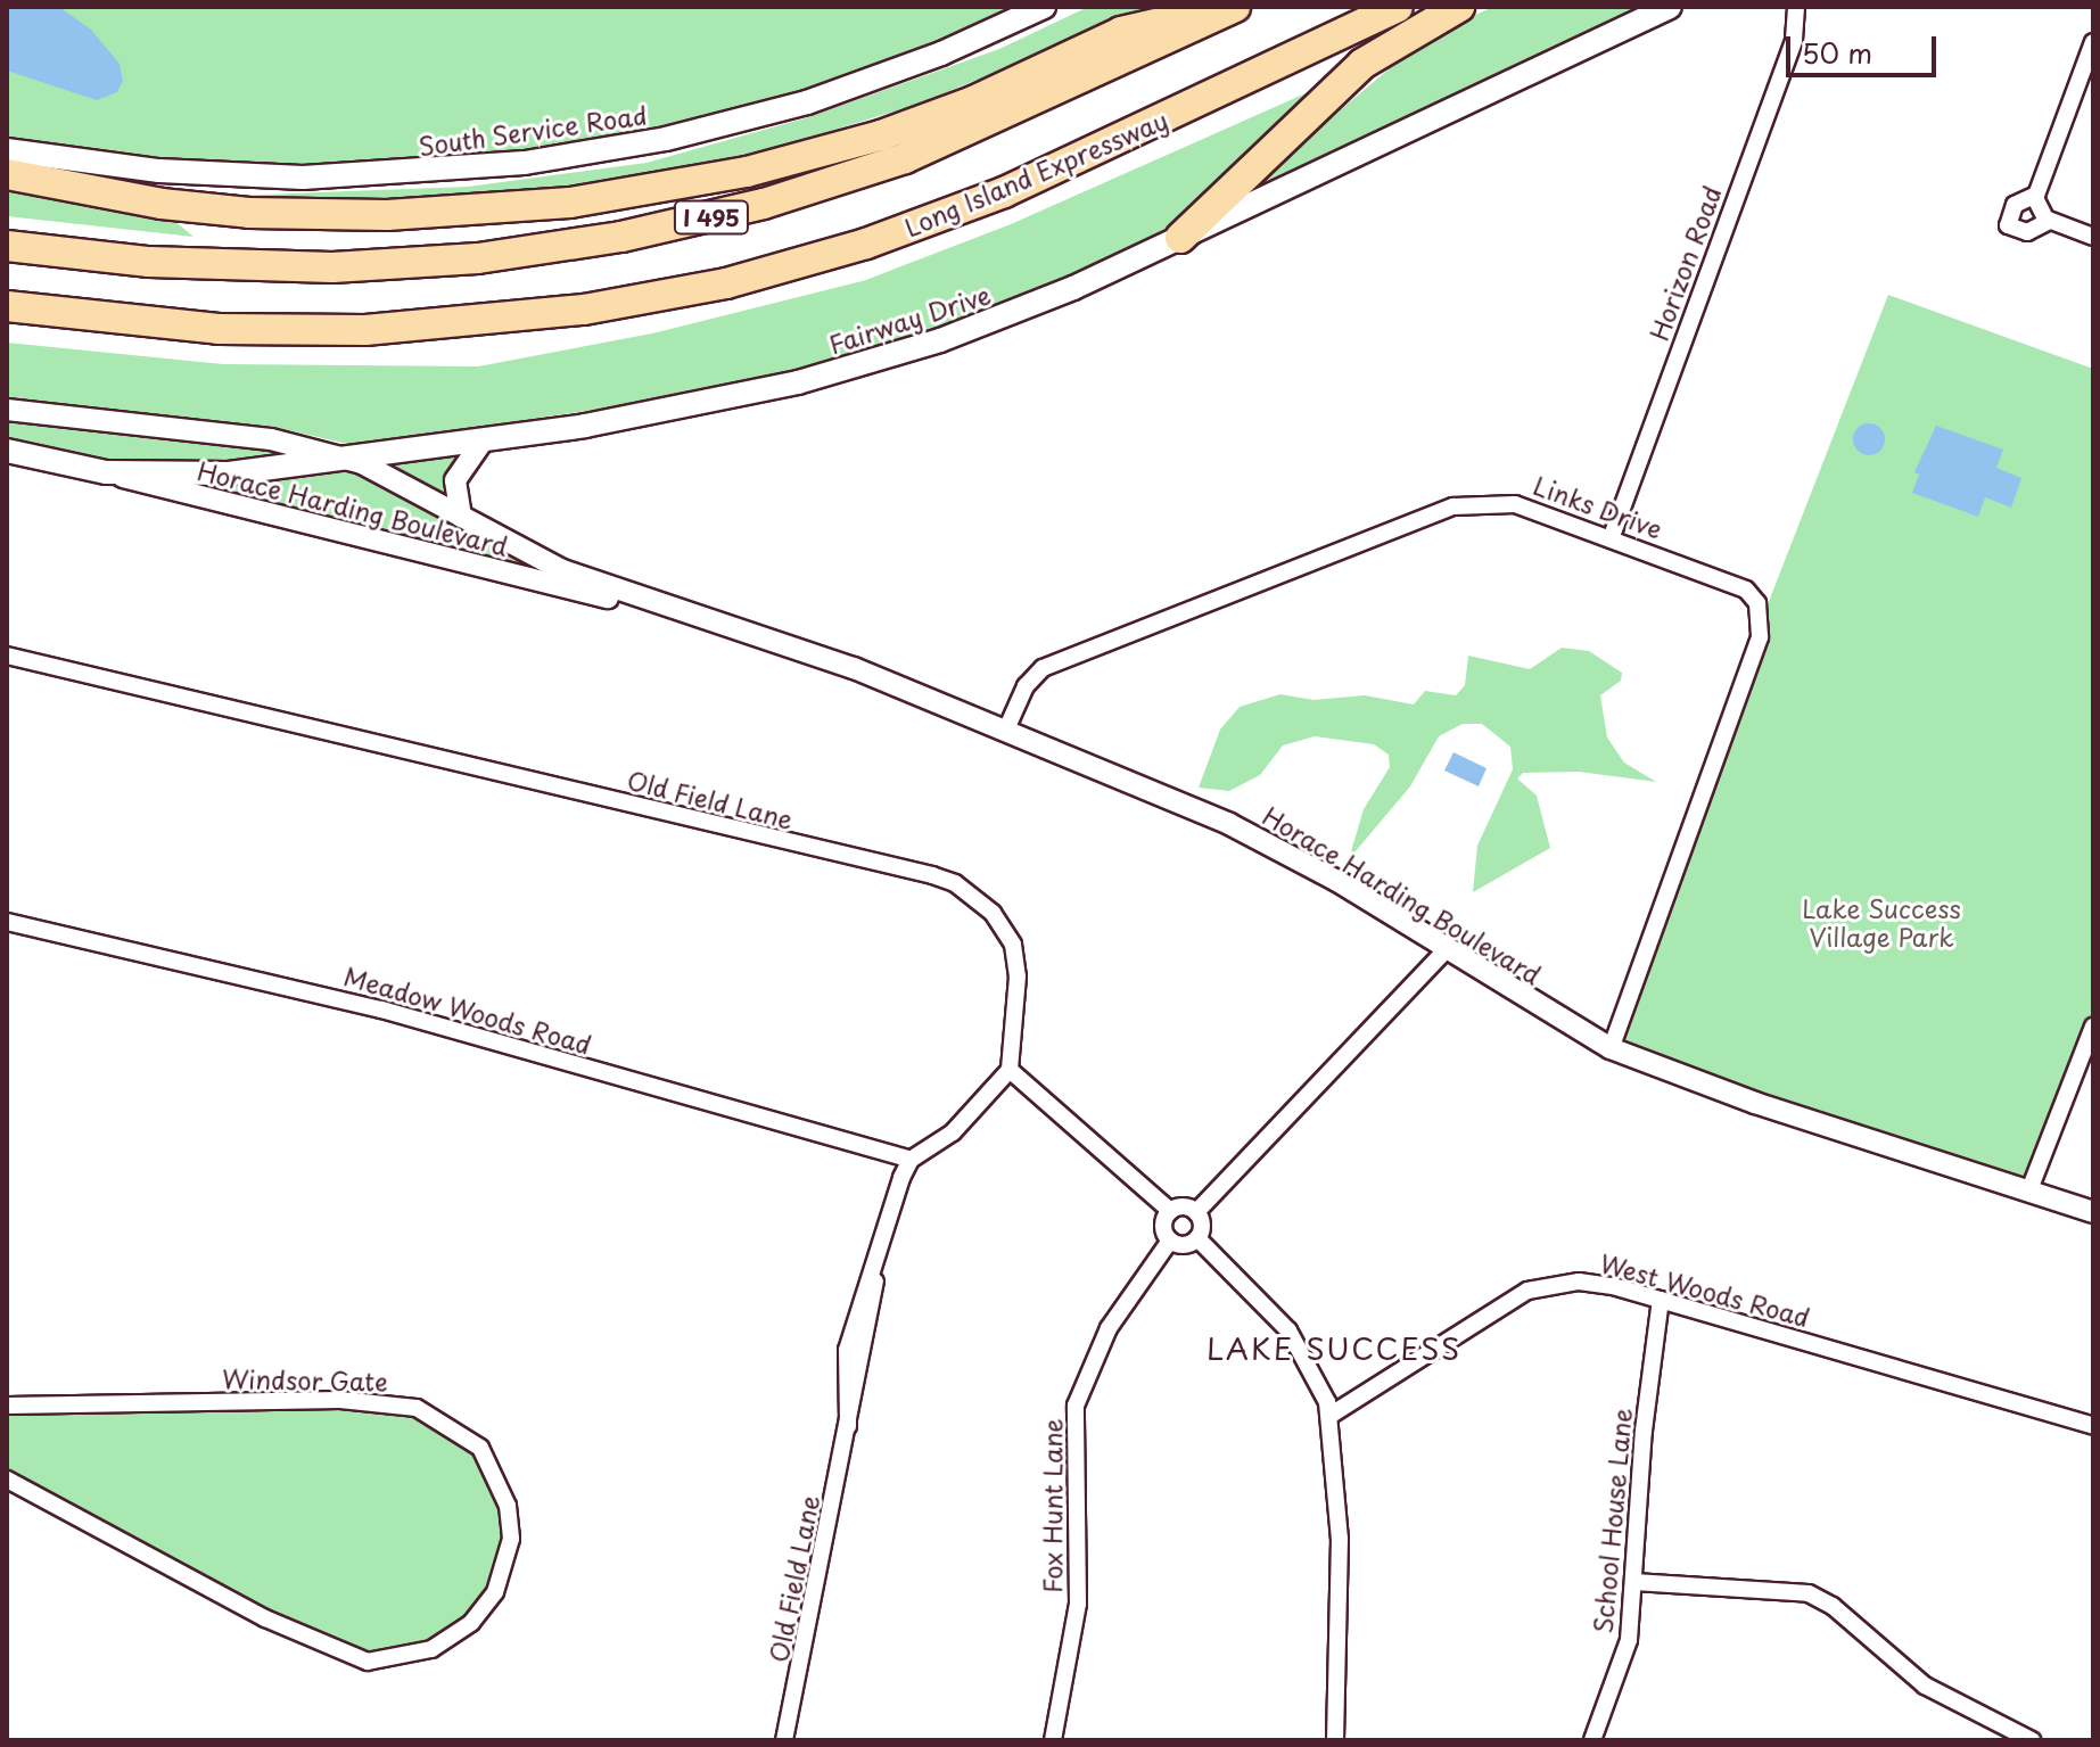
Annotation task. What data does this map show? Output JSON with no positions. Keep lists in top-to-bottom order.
{
  "streets": {
    "highway": ["Long Island Expressway", "I 495"],
    "main road": ["South Service Road", "Fairway Drive", "Horace Harding Boulevard"],
    "street": [
      "Horizon Road",
      "Links Drive",
      "Old Field Lane",
      "Meadow Woods Road",
      "West Woods Road",
      "Windsor Gate",
      "Fox Hunt Lane",
      "School House Lane"
    ]
  },
  "crossings": [
    ["Horizon Road", "Links Drive"],
    ["Fairway Drive", "Horace Harding Boulevard"],
    ["Links Drive", "Horace Harding Boulevard"],
    ["Old Field Lane", "Meadow Woods Road"],
    ["West Woods Road", "School House Lane"]
  ],
  "districts": ["LAKE SUCCESS"],
  "parks": ["Lake Success Village Park"],
  "scale_bar": "50 m"
}
